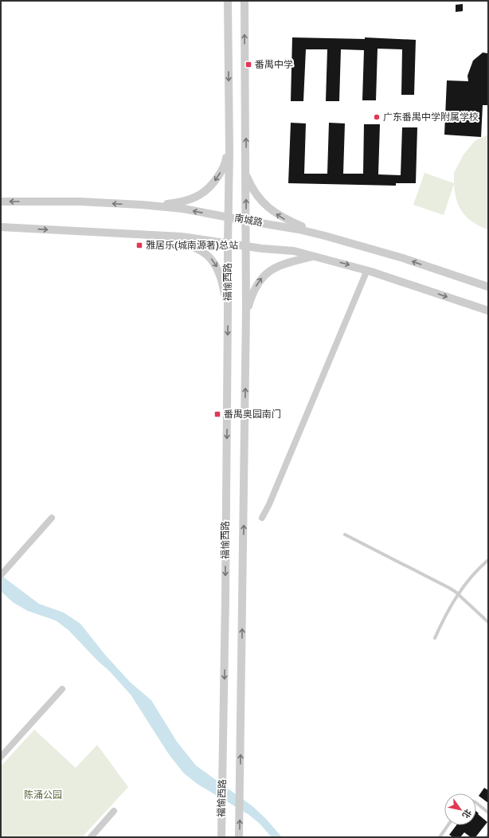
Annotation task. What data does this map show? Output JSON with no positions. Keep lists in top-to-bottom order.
{
  "streets": {
    "street": ["南城路", "福愉西路"]
  },
  "crossings": [
    ["南城路", "福愉西路"]
  ],
  "parks": ["陈涌公园"],
  "places": {
    "transit": ["番禺中学", "雅居乐(城南源著)总站", "番禺奥园南门"],
    "other": ["广东番禺中学附属学校"]
  },
  "north": "bottom right"
}
